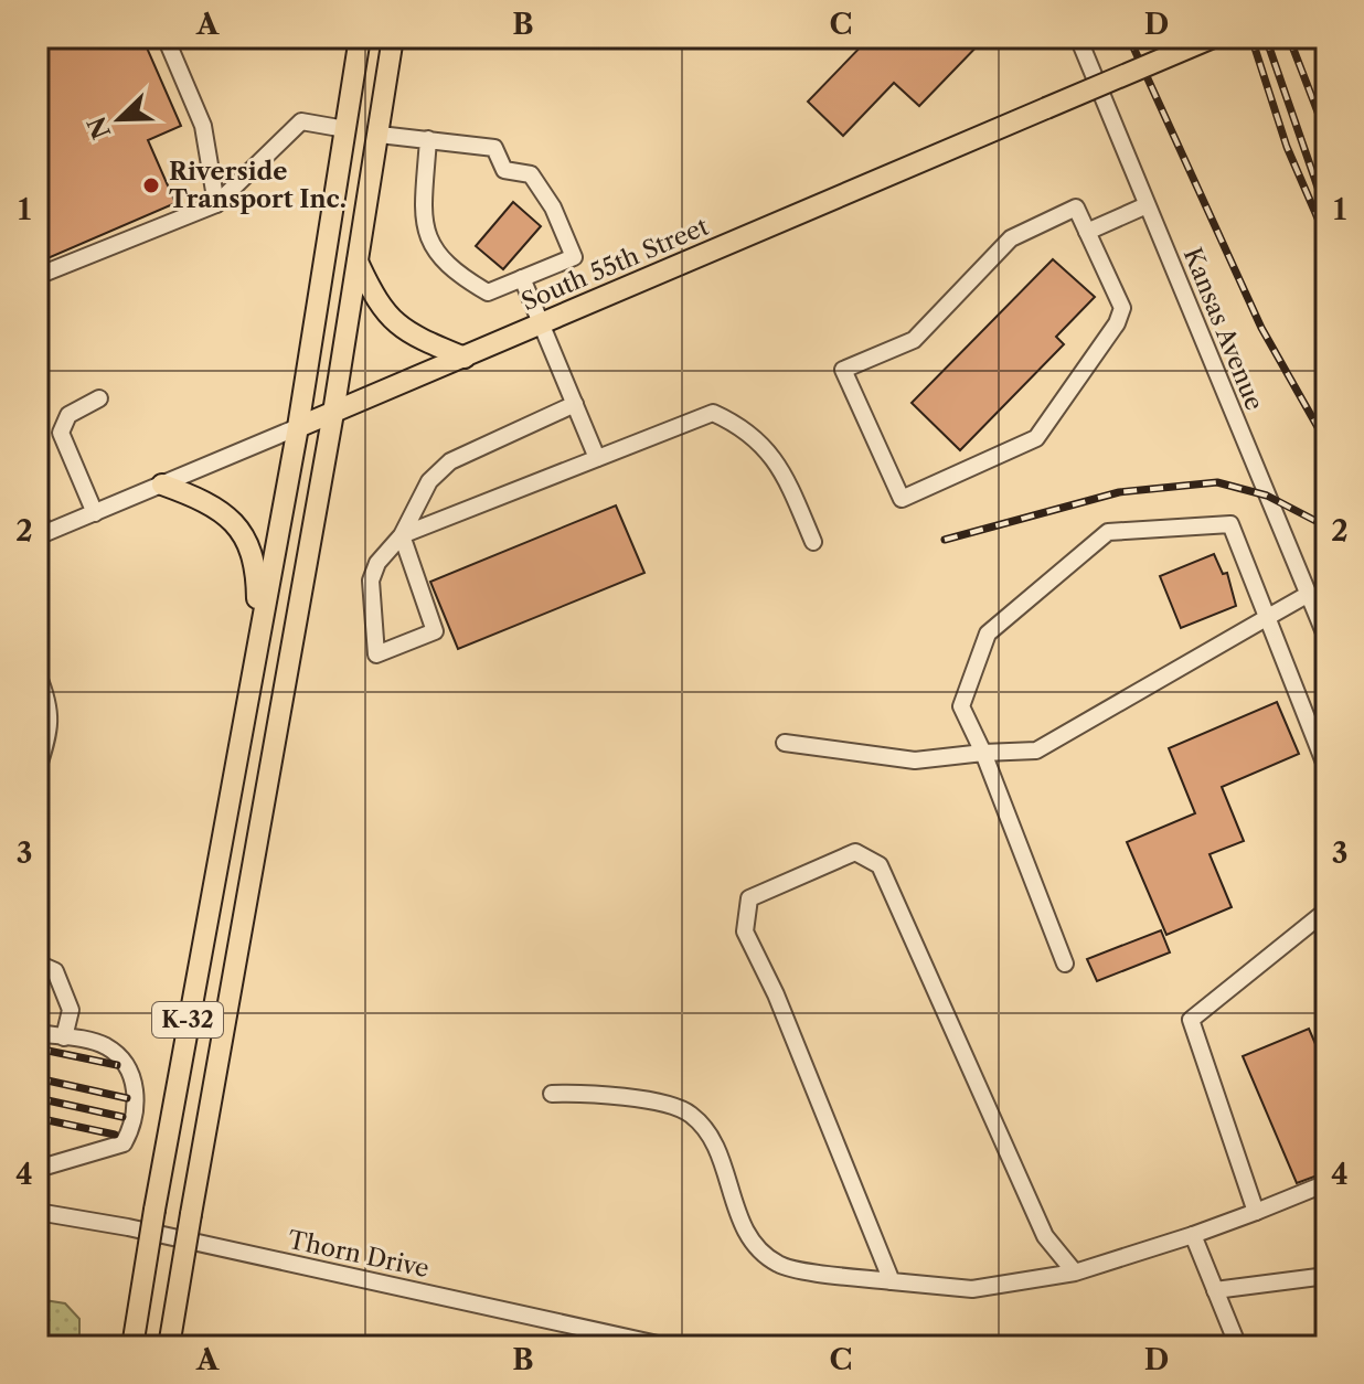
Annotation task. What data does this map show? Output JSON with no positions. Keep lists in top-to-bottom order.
{
  "streets": {
    "main road": ["South 55th Street", "K-32"],
    "street": ["Kansas Avenue", "Thorn Drive"]
  },
  "crossings": [
    ["South 55th Street", "K-32"]
  ],
  "places": ["Riverside Transport Inc."],
  "north": "bottom left",
  "grid": {
    "columns": [
      "A",
      "B",
      "C",
      "D"
    ],
    "rows": [
      "1",
      "2",
      "3",
      "4"
    ]
  }
}
